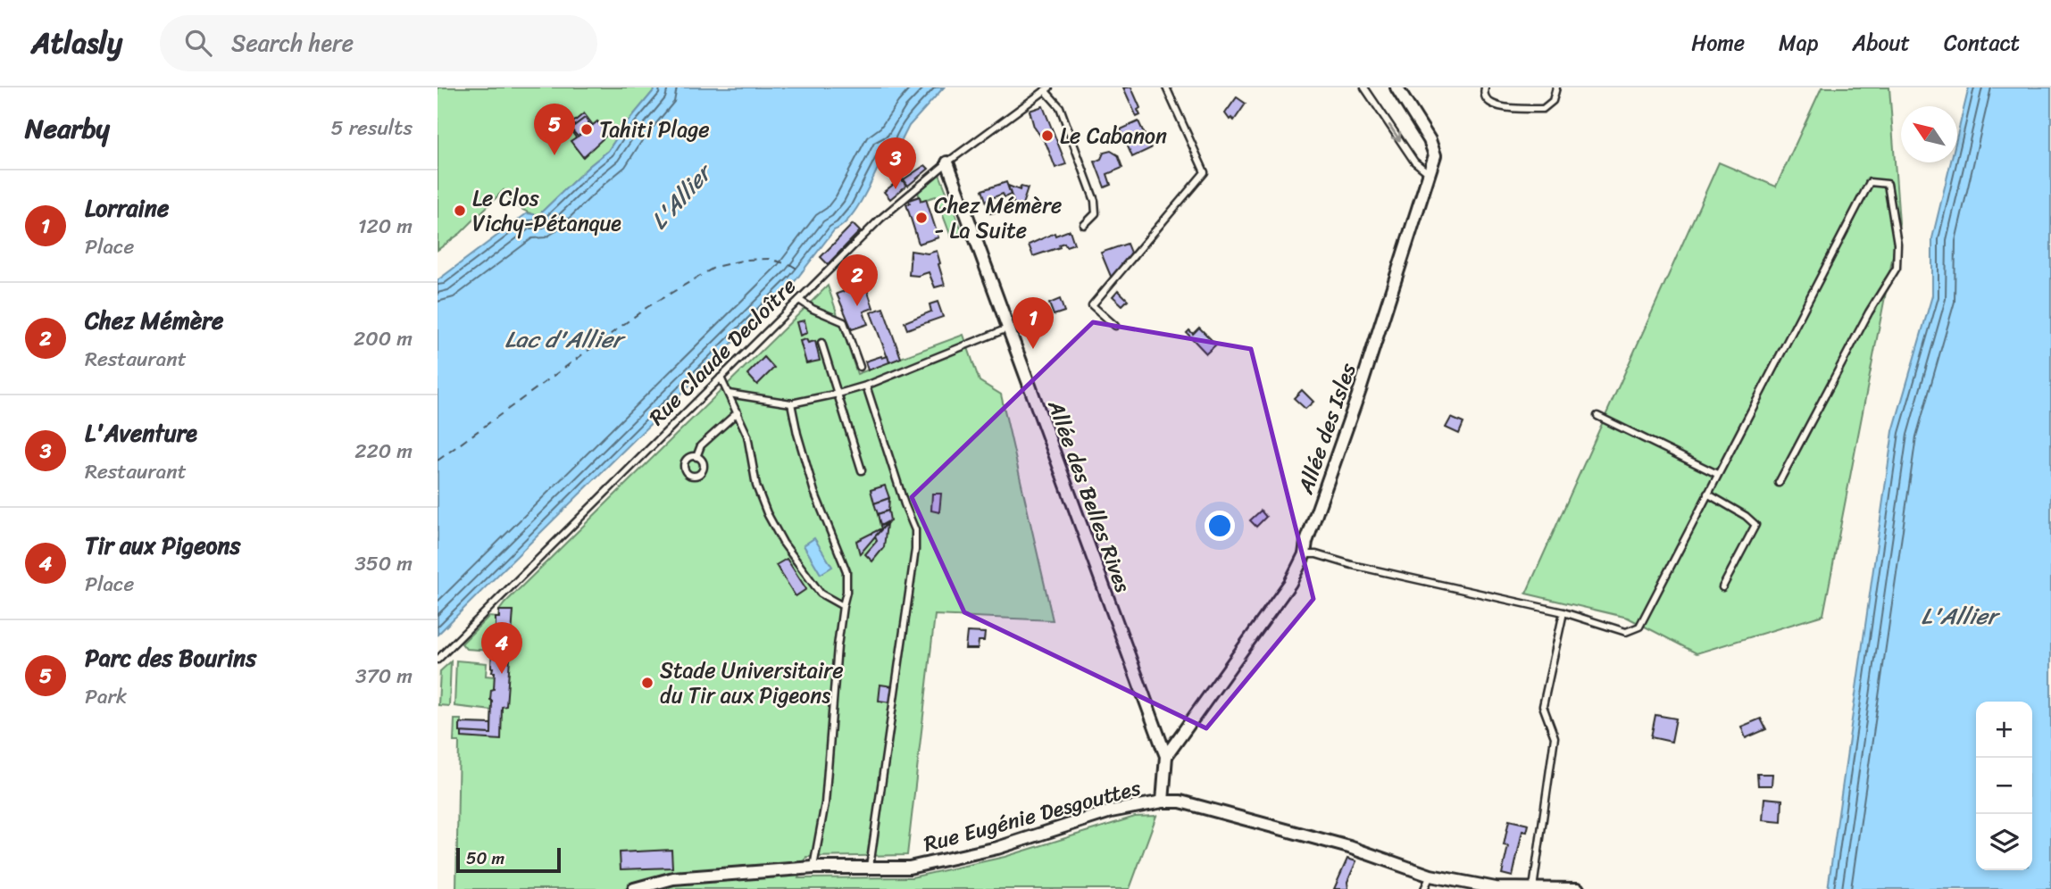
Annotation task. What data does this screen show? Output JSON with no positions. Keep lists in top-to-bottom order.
{
  "streets": {
    "street": ["Allée des Isles", "Allée des Belles Rives", "Rue Eugénie Desgouttes"],
    "lane": ["Rue Claude Decloître"]
  },
  "crossings": [
    ["Rue Claude Decloître", "Allée des Belles Rives"],
    ["Allée des Isles", "Allée des Belles Rives"],
    ["Allée des Belles Rives", "Rue Eugénie Desgouttes"]
  ],
  "water": ["L'Allier", "Lac d'Allier"],
  "places": [
    "Tahiti Plage",
    "Le Cabanon",
    "Le Clos Vichy-Pétanque",
    "Chez Mémère - La Suite",
    "Stade Universitaire du Tir aux Pigeons"
  ],
  "scale_bar": "50 m",
  "north": "top left",
  "page": {
    "header": "Atlasly",
    "search": "Search here",
    "nav": [
      "Home",
      "Map",
      "About",
      "Contact"
    ],
    "heading": ["Nearby", "5 results"],
    "pins": [
      "5",
      "3",
      "2",
      "1",
      "4"
    ],
    "list": [
      {
        "mark": "1",
        "name": "Lorraine",
        "note": "Place",
        "value": "120 m"
      },
      {
        "mark": "2",
        "name": "Chez Mémère",
        "note": "Restaurant",
        "value": "200 m"
      },
      {
        "mark": "3",
        "name": "L'Aventure",
        "note": "Restaurant",
        "value": "220 m"
      },
      {
        "mark": "4",
        "name": "Tir aux Pigeons",
        "note": "Place",
        "value": "350 m"
      },
      {
        "mark": "5",
        "name": "Parc des Bourins",
        "note": "Park",
        "value": "370 m"
      }
    ],
    "map_buttons": ["+", "−"],
    "scale": "50 m"
  }
}
